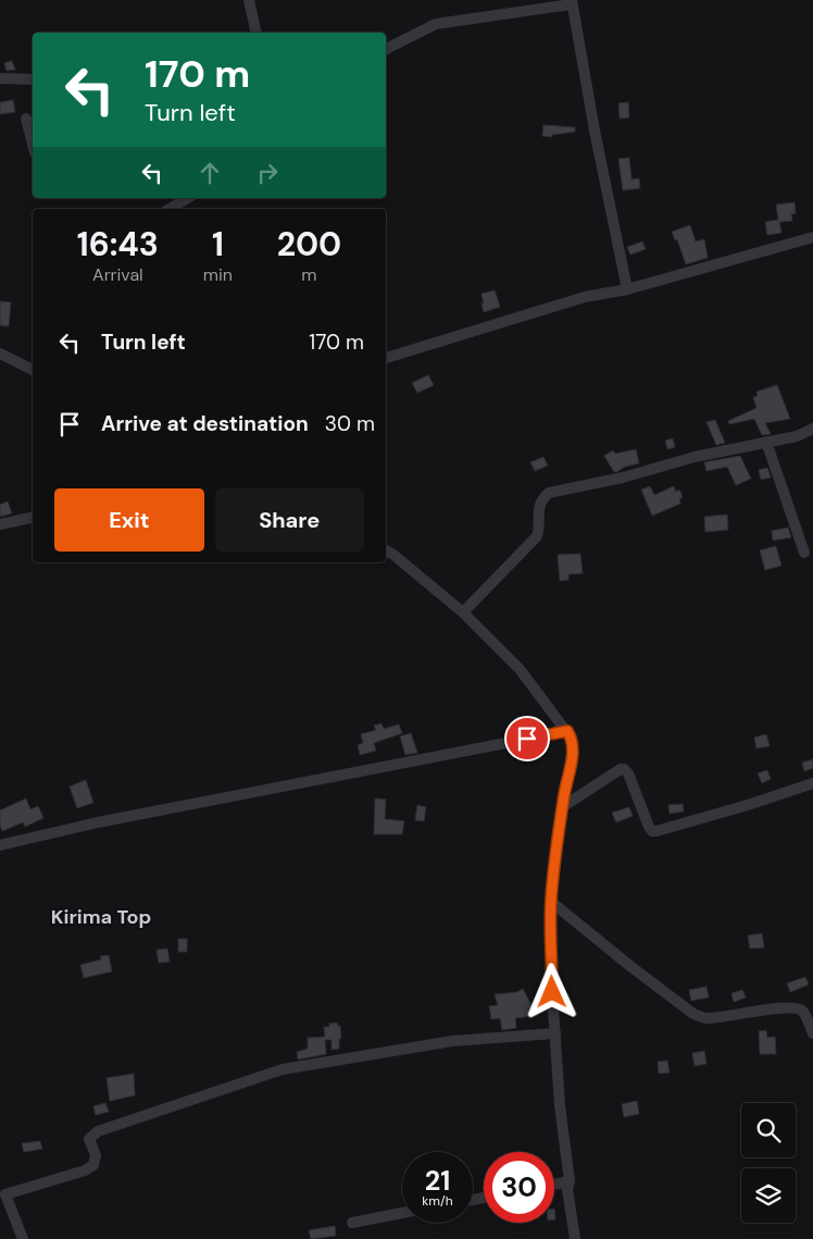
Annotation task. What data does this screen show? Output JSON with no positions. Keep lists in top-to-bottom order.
{
  "districts": ["Kirima Top"],
  "page": {
    "turn": ["170 m", "Turn left"],
    "eta": [
      "16:43",
      "Arrival",
      "1",
      "min",
      "200",
      "m"
    ],
    "list": [
      {
        "name": "Turn left",
        "value": "170 m"
      },
      {
        "name": "Arrive at destination",
        "value": "30 m"
      }
    ],
    "buttons": ["Exit", "Share"],
    "speed": "21 km/h",
    "limit": "30"
  }
}
